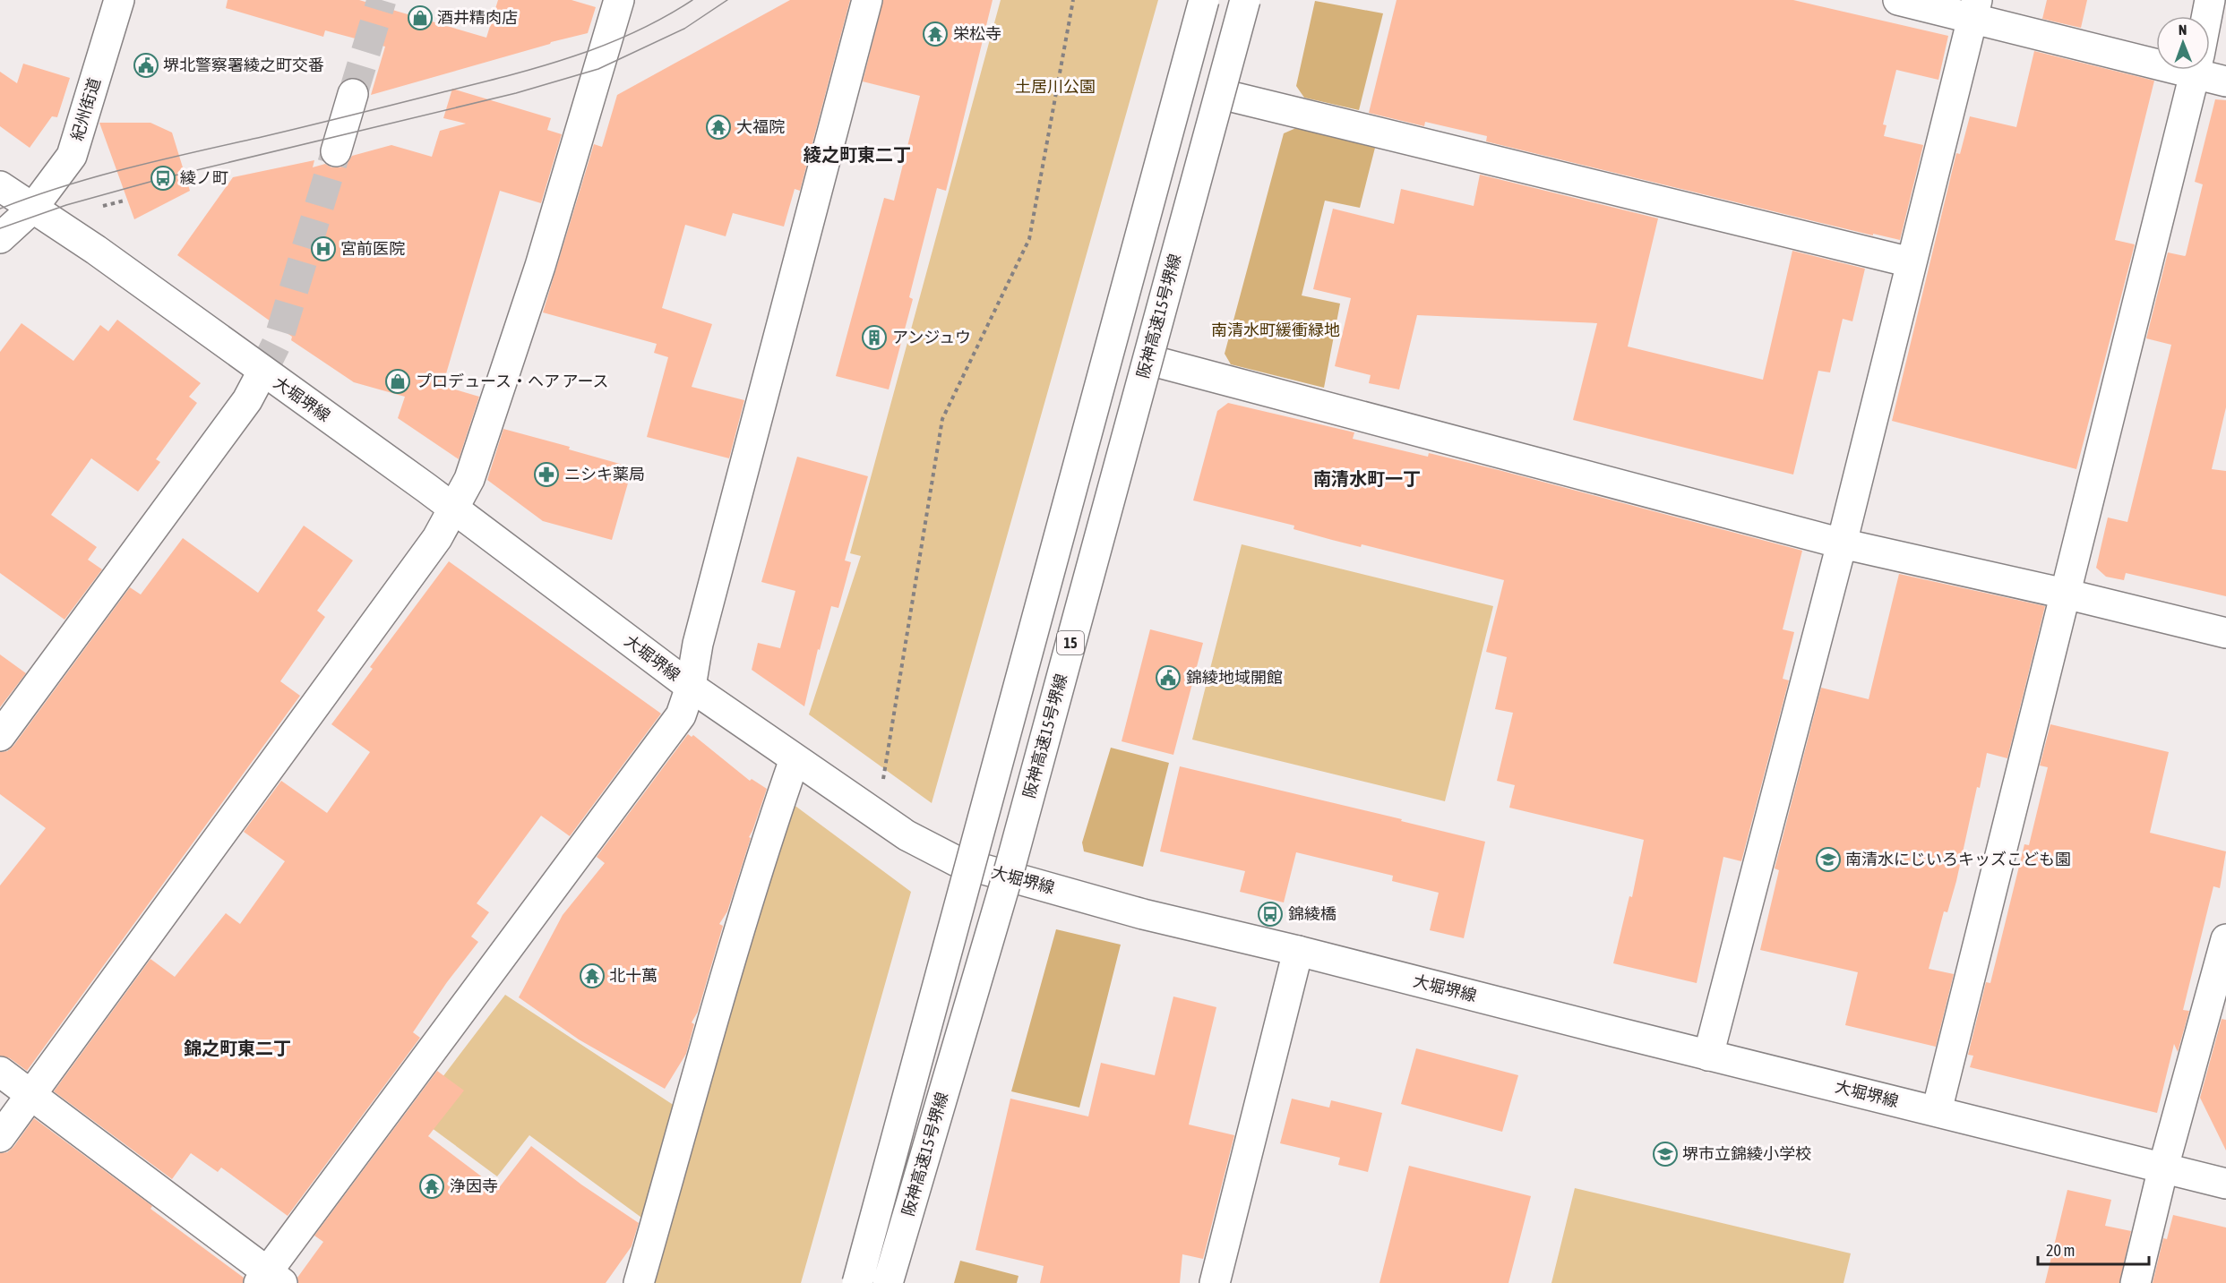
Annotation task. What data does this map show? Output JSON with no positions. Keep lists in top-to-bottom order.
{
  "streets": {
    "main road": [
      "紀州街道",
      "阪神高速15号堺線",
      "大堀堺線",
      "15"
    ]
  },
  "crossings": [
    ["紀州街道", "大堀堺線"]
  ],
  "districts": ["綾之町東二丁", "南清水町一丁", "錦之町東二丁"],
  "parks": ["土居川公園", "南清水町緩衝緑地"],
  "places": {
    "shop": ["酒井精肉店", "プロデュース・ヘア アース"],
    "temple": [
      "栄松寺",
      "大福院",
      "北十萬",
      "浄因寺"
    ],
    "public building": ["堺北警察署綾之町交番", "錦綾地域開館"],
    "bus stop": ["綾ノ町", "錦綾橋"],
    "hospital": ["宮前医院"],
    "building": ["アンジュウ"],
    "pharmacy": ["ニシキ薬局"],
    "school or university": ["南清水にじいろキッズこども園", "堺市立錦綾小学校"]
  },
  "scale_bar": "20 m",
  "north": "top"
}
